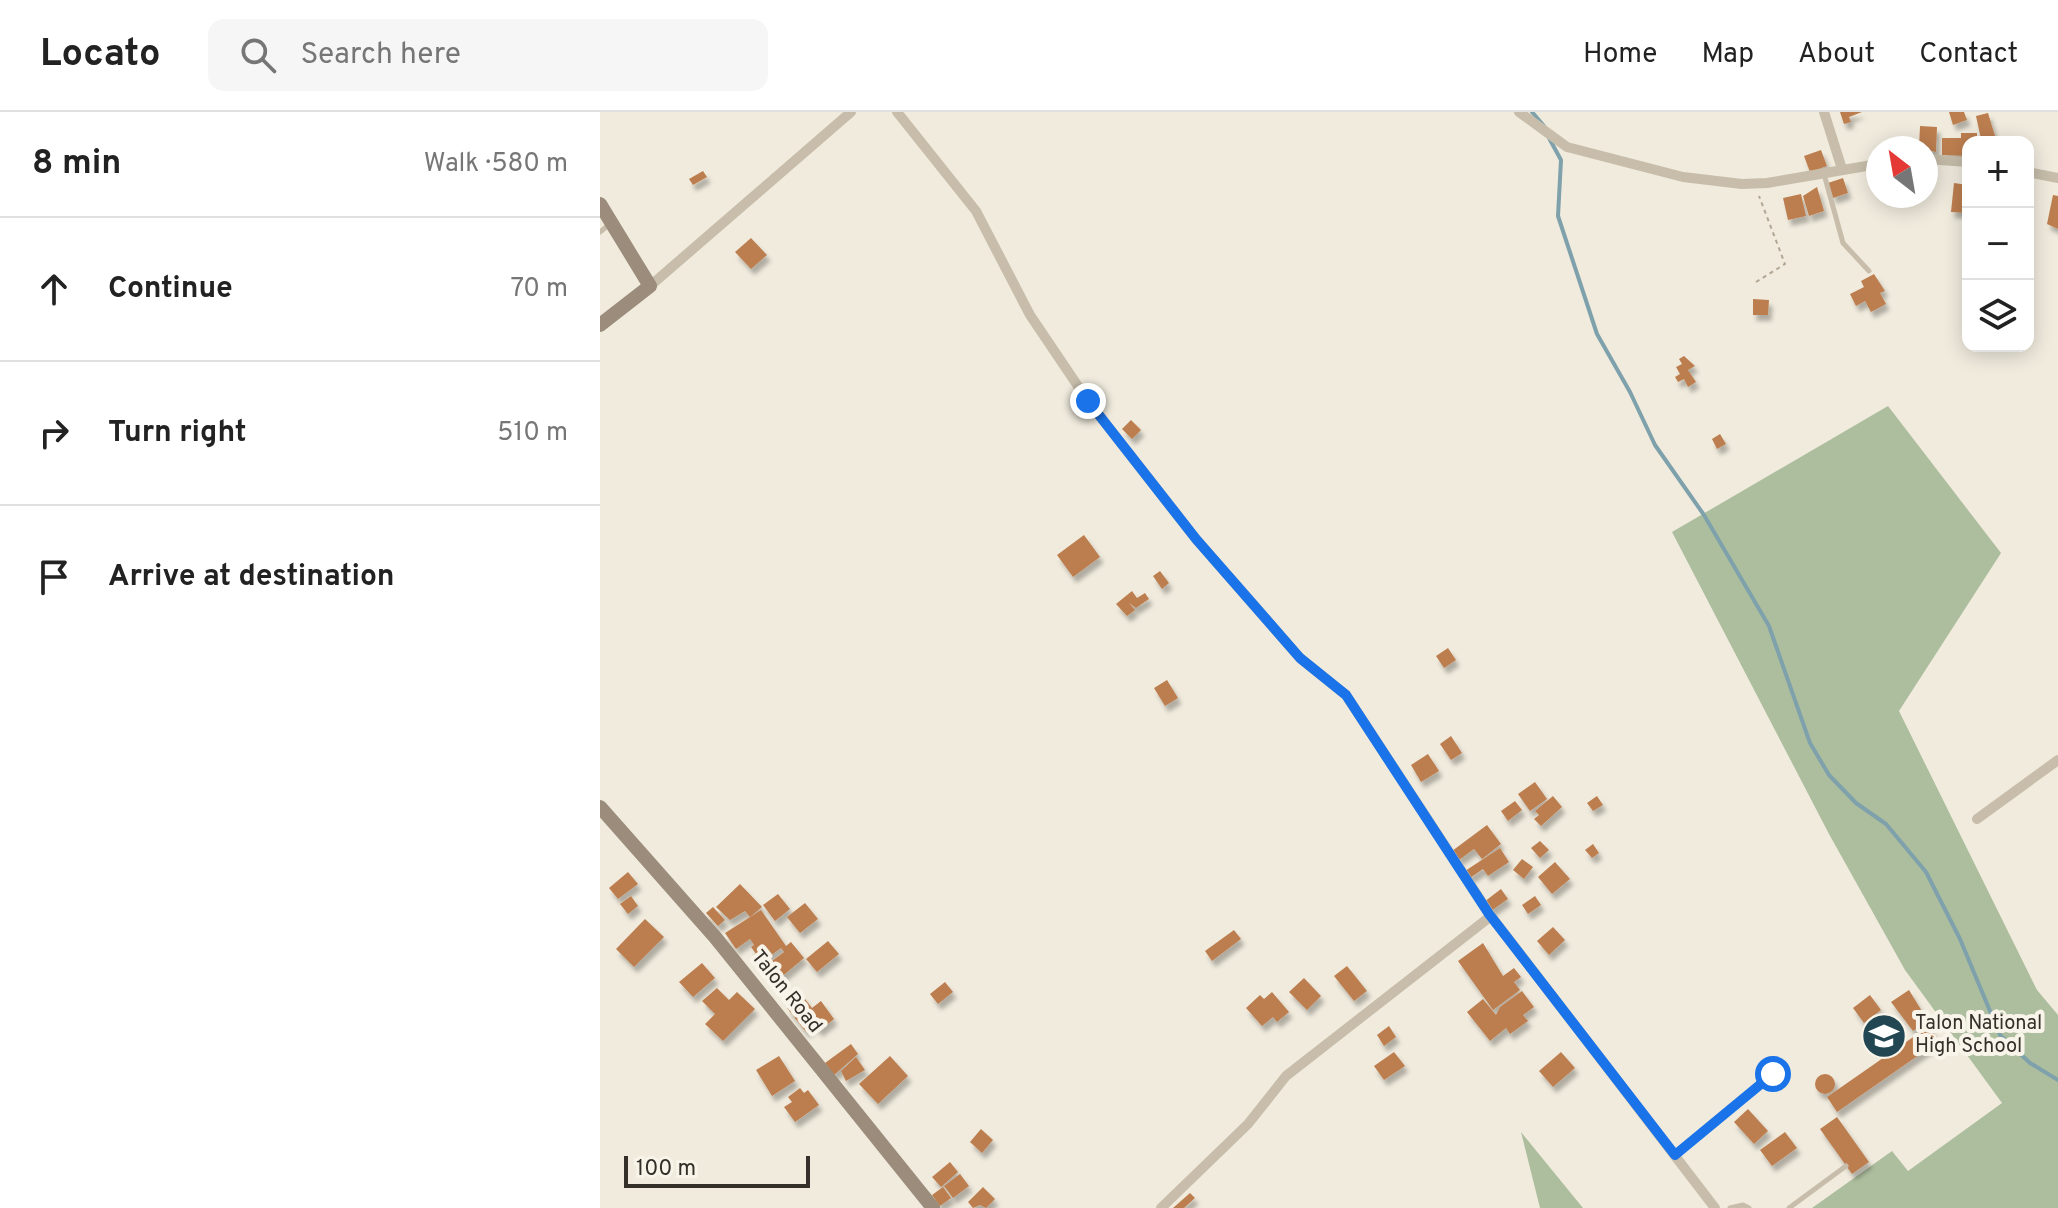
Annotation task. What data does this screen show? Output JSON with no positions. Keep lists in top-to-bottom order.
{
  "streets": {
    "street": ["Talon Road"]
  },
  "places": {
    "school or university": ["Talon National High School"]
  },
  "scale_bar": "100 m",
  "north": "top left",
  "page": {
    "header": "Locato",
    "search": "Search here",
    "nav": [
      "Home",
      "Map",
      "About",
      "Contact"
    ],
    "heading": ["8 min", "Walk · 580 m"],
    "map_buttons": ["+", "−"],
    "list": [
      ["Continue", "70 m"],
      ["Turn right", "510 m"],
      "Arrive at destination"
    ],
    "scale": "100 m"
  }
}
